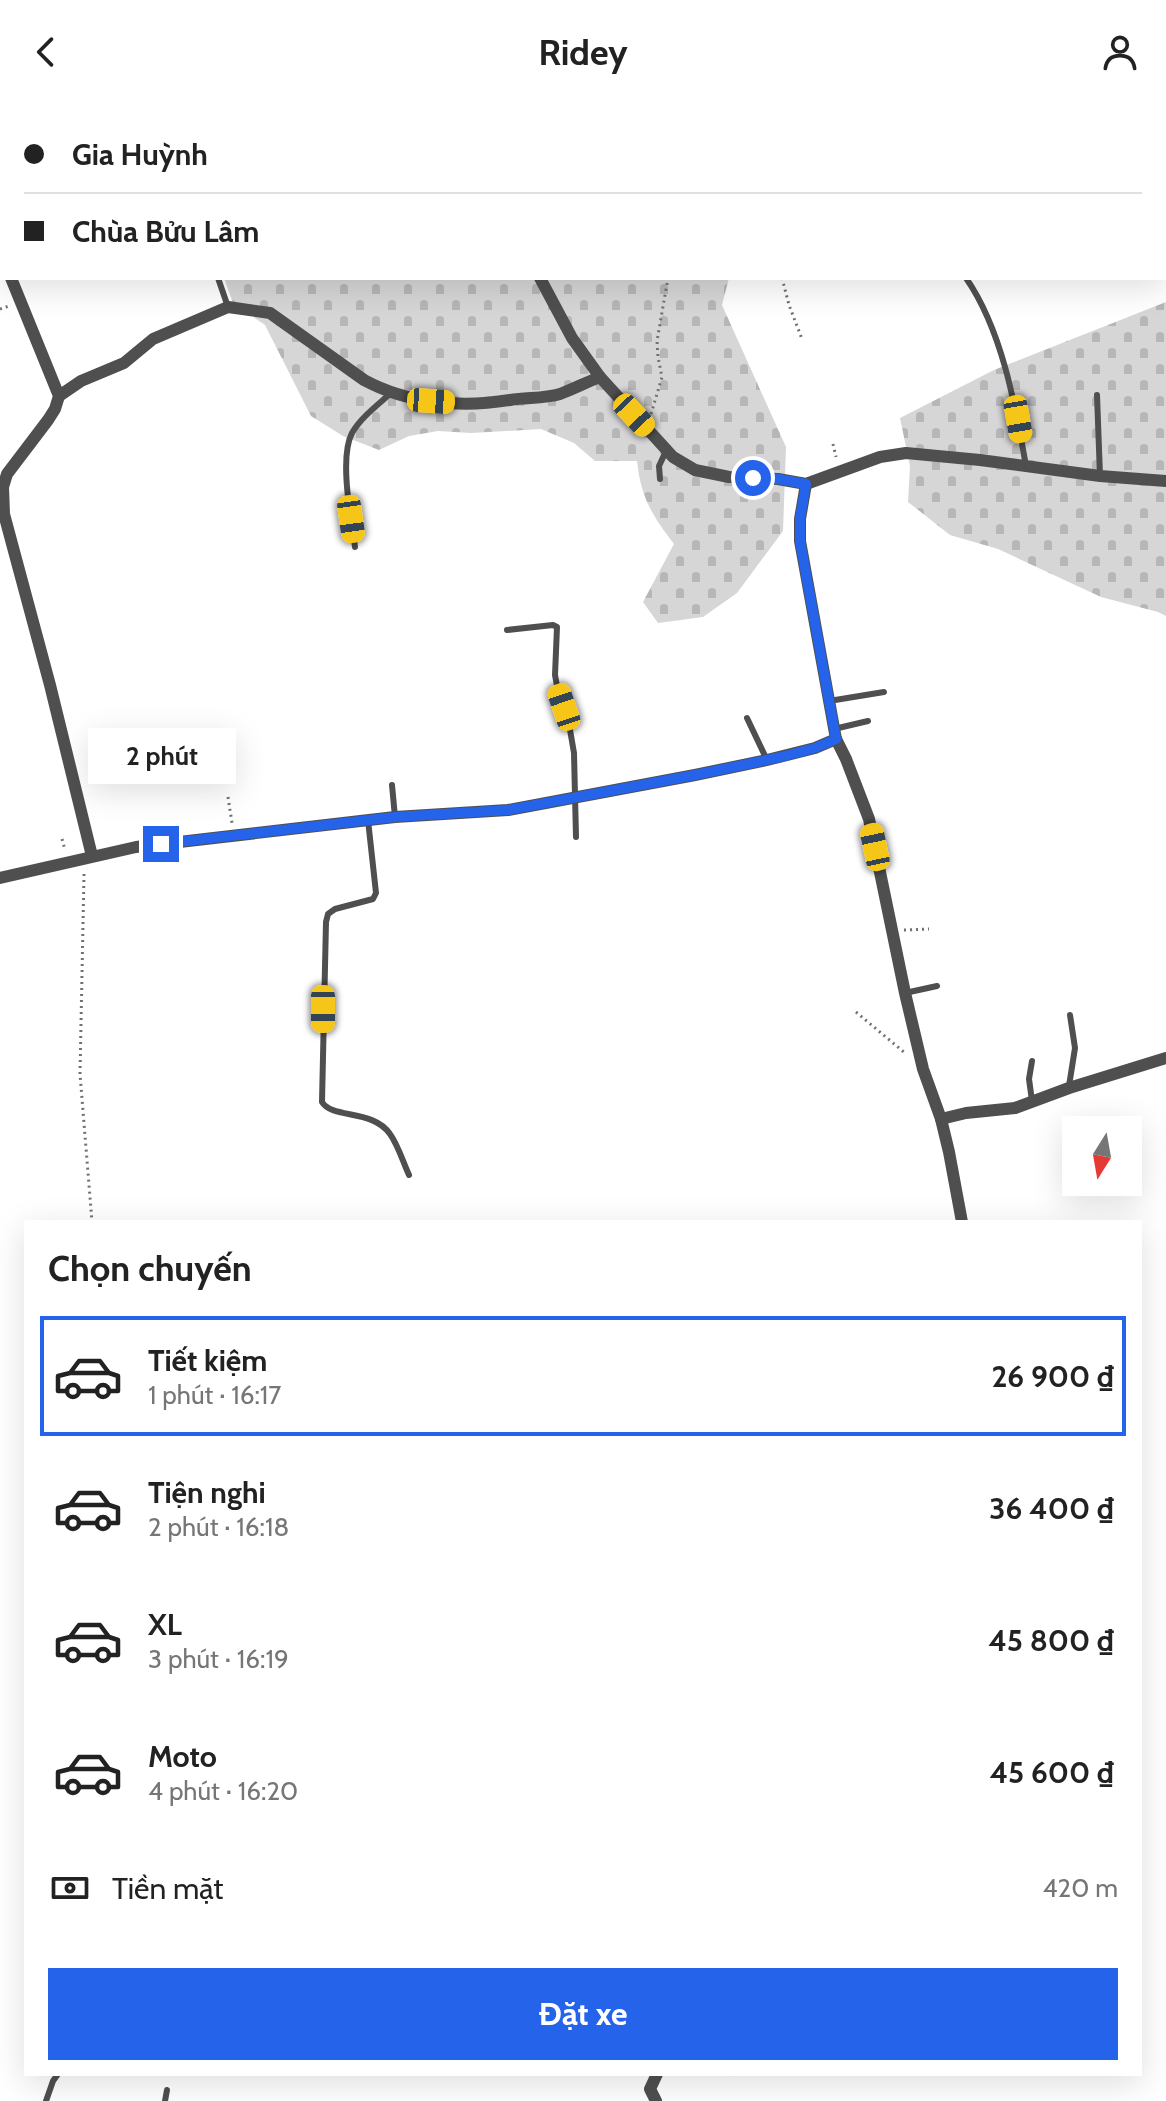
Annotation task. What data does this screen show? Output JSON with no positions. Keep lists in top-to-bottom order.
{
  "north": "bottom",
  "page": {
    "header": "Ridey",
    "banner": ["Gia Huỳnh", "Chùa Bửu Lâm"],
    "bubble": "2 phút",
    "heading": "Chọn chuyến",
    "list": [
      {
        "name": "Tiết kiệm",
        "note": "1 phút · 16:17",
        "value": "26 900 ₫"
      },
      {
        "name": "Tiện nghi",
        "note": "2 phút · 16:18",
        "value": "36 400 ₫"
      },
      {
        "name": "XL",
        "note": "3 phút · 16:19",
        "value": "45 800 ₫"
      },
      {
        "name": "Moto",
        "note": "4 phút · 16:20",
        "value": "45 600 ₫"
      }
    ],
    "pay": ["Tiền mặt", "420 m"],
    "buttons": "Đặt xe"
  }
}
